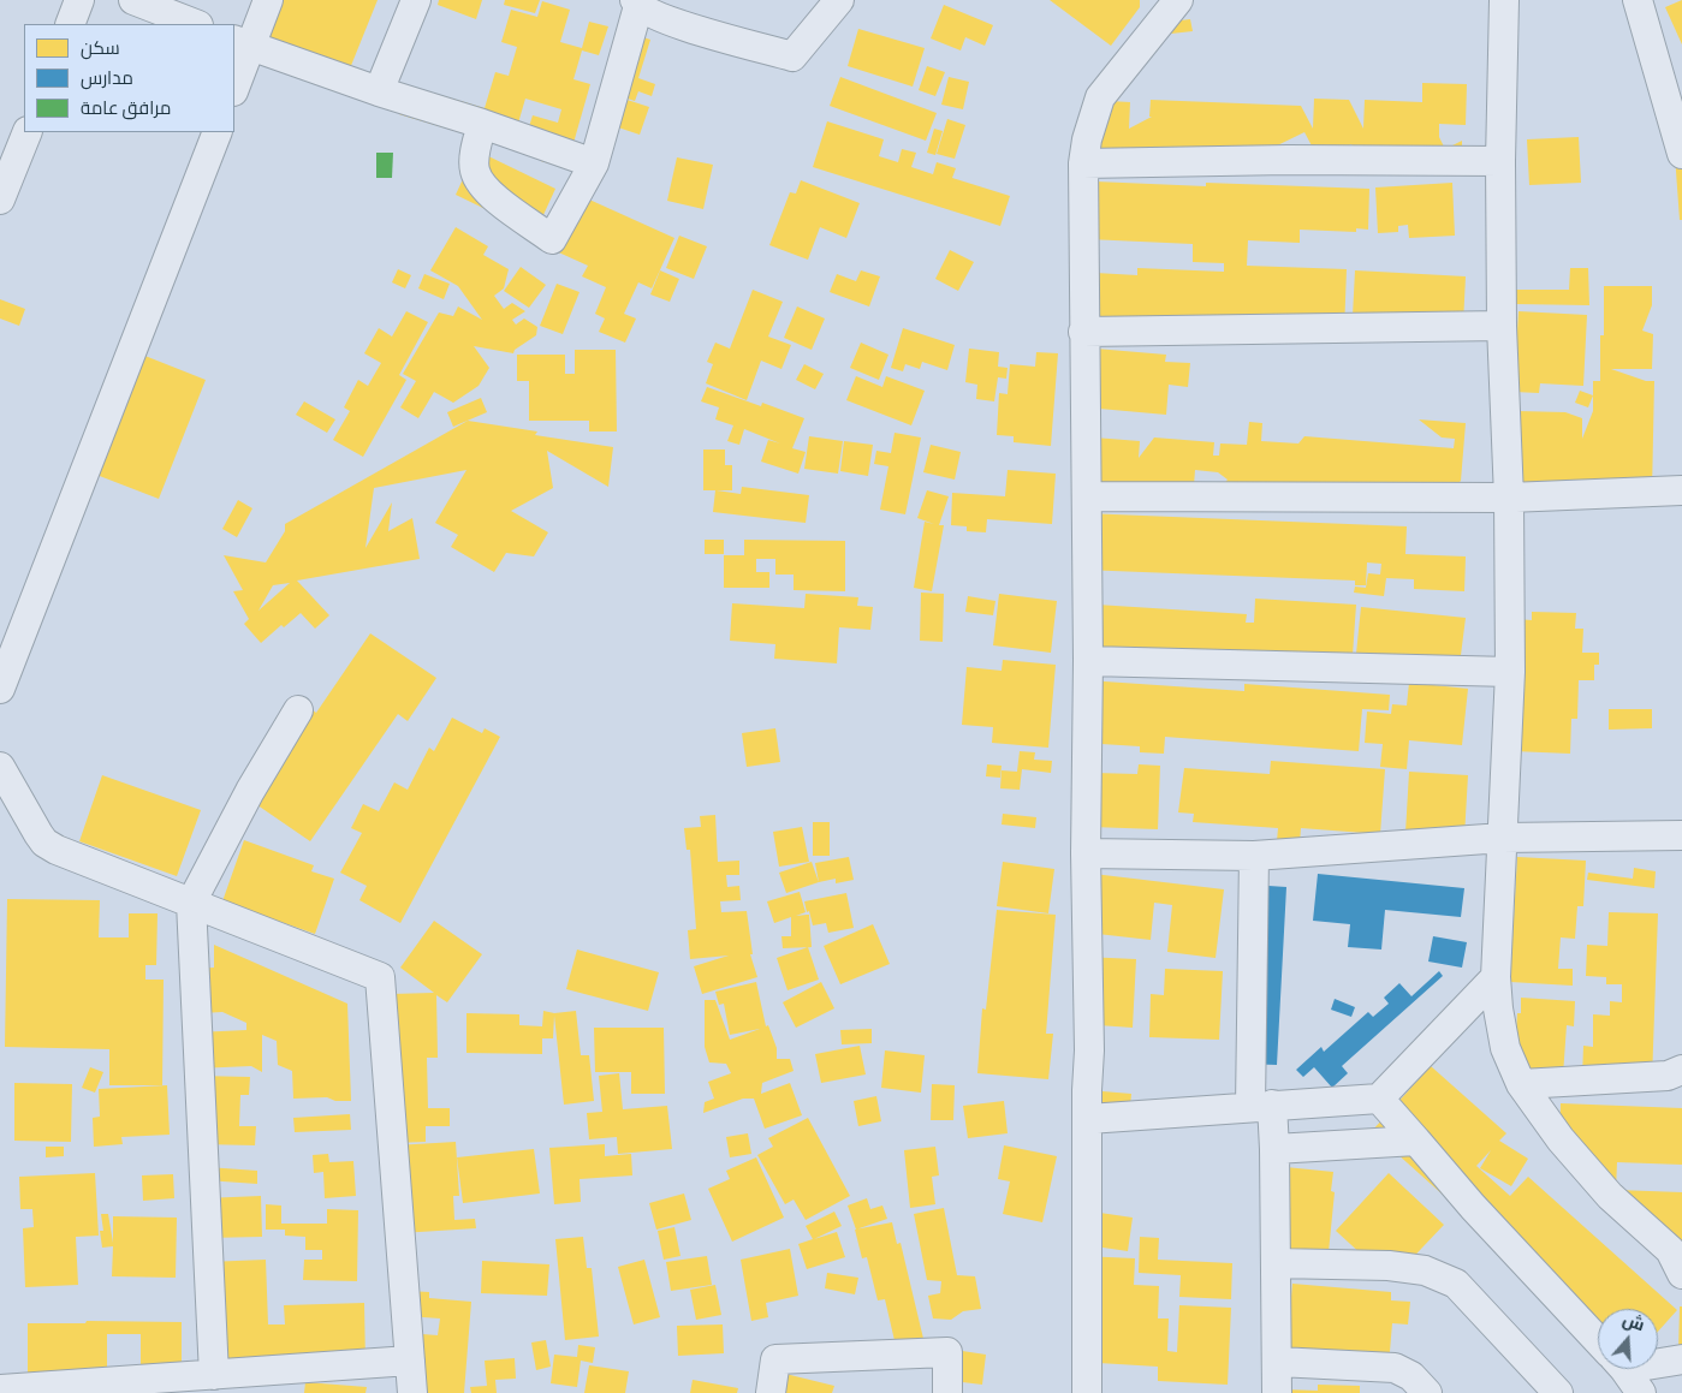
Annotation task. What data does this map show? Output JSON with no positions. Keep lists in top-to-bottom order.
{
  "legend": ["سكن", "مدارس", "مرافق عامة"],
  "north": "top"
}
